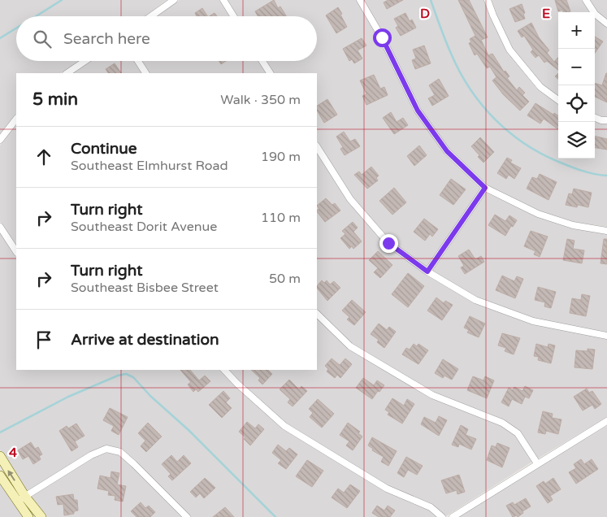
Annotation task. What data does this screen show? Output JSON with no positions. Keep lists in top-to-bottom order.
{
  "page": {
    "map_buttons": ["+", "−"],
    "search": "Search here",
    "heading": ["5 min", "Walk · 350 m"],
    "list": [
      ["Continue", "Southeast Elmhurst Road", "190 m"],
      ["Turn right", "Southeast Dorit Avenue", "110 m"],
      ["Turn right", "Southeast Bisbee Street", "50 m"],
      "Arrive at destination"
    ]
  },
  "grid": {
    "columns": ["D", "E"],
    "rows": ["4"]
  }
}
